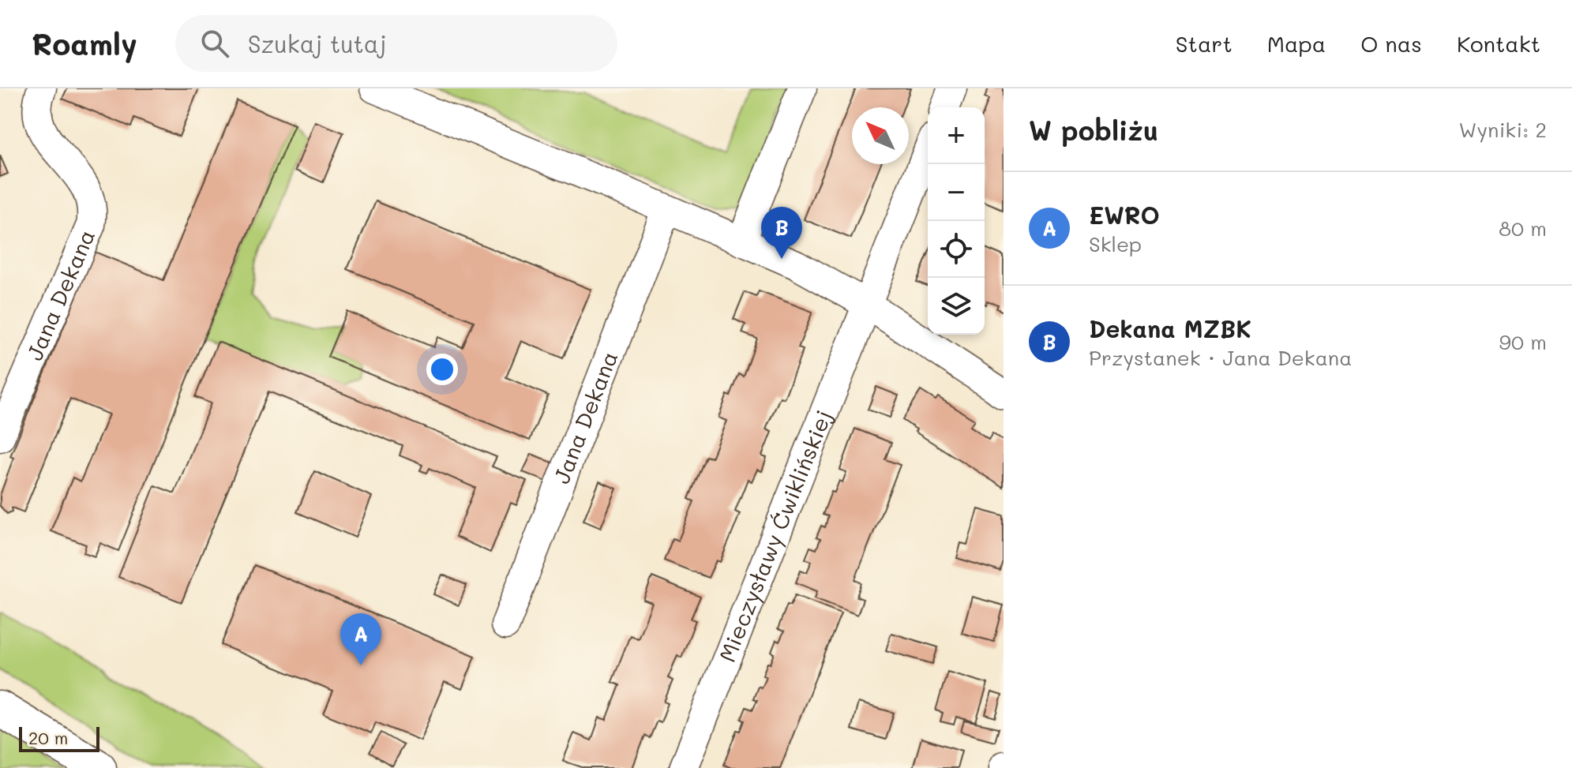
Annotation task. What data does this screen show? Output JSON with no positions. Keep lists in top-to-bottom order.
{
  "streets": {
    "street": ["Jana Dekana", "Mieczysławy Ćwiklińskiej"]
  },
  "scale_bar": "20 m",
  "north": "top left",
  "page": {
    "header": "Roamly",
    "search": "Szukaj tutaj",
    "nav": [
      "Start",
      "Mapa",
      "O nas",
      "Kontakt"
    ],
    "heading": ["W pobliżu", "Wyniki: 2"],
    "map_buttons": ["+", "−"],
    "list": [
      {
        "mark": "A",
        "name": "EWRO",
        "note": "Sklep",
        "value": "80 m"
      },
      {
        "mark": "B",
        "name": "Dekana MZBK",
        "note": "Przystanek · Jana Dekana",
        "value": "90 m"
      }
    ],
    "pins": ["B", "A"],
    "scale": "20 m"
  }
}
